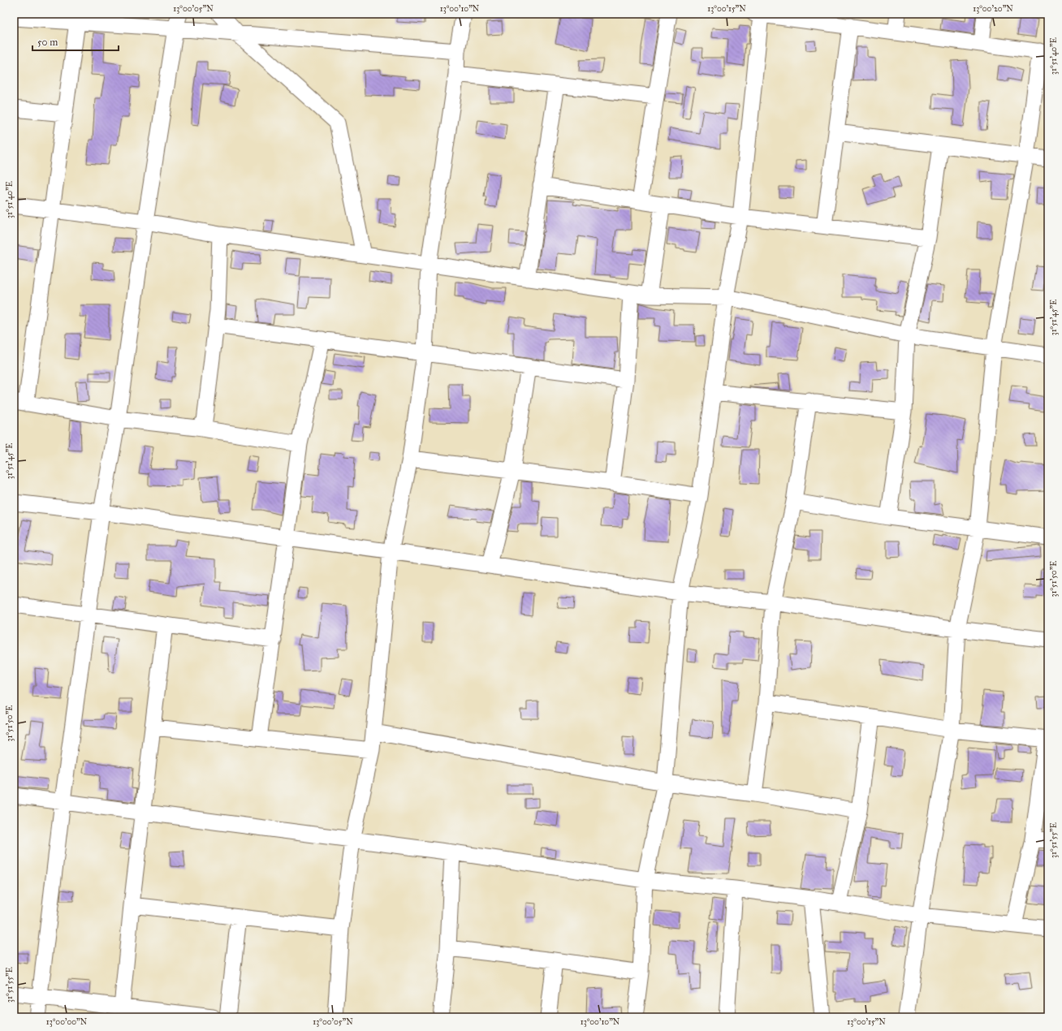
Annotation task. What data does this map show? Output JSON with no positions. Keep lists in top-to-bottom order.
{
  "scale_bar": "50 m",
  "coordinates": [
    "13°00'05\"N",
    "13°00'10\"N",
    "13°00'15\"N",
    "13°00'20\"N",
    "31°51'40\"E",
    "31°51'45\"E",
    "31°51'50\"E",
    "31°51'55\"E",
    "13°00'00\"N"
  ]
}
